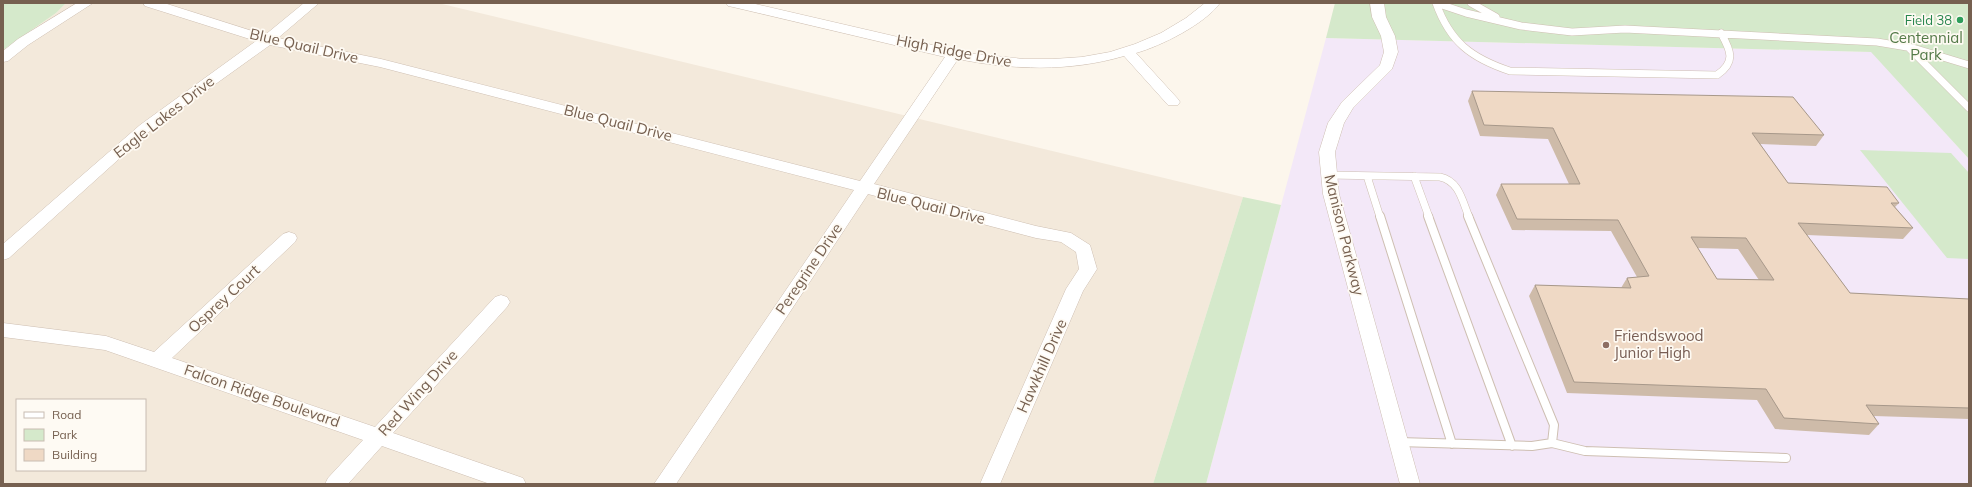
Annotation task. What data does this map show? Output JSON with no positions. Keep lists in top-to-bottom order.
{
  "streets": {
    "street": [
      "Blue Quail Drive",
      "High Ridge Drive",
      "Eagle Lakes Drive",
      "Manison Parkway",
      "Peregrine Drive",
      "Osprey Court",
      "Hawkhill Drive",
      "Red Wing Drive",
      "Falcon Ridge Boulevard"
    ]
  },
  "crossings": [
    ["Blue Quail Drive", "Eagle Lakes Drive"],
    ["Blue Quail Drive", "Peregrine Drive"],
    ["Blue Quail Drive", "Hawkhill Drive"],
    ["High Ridge Drive", "Peregrine Drive"],
    ["Osprey Court", "Falcon Ridge Boulevard"],
    ["Red Wing Drive", "Falcon Ridge Boulevard"]
  ],
  "parks": ["Centennial Park"],
  "places": ["Field 38", "Friendswood Junior High"],
  "legend": ["Road", "Park", "Building"]
}
